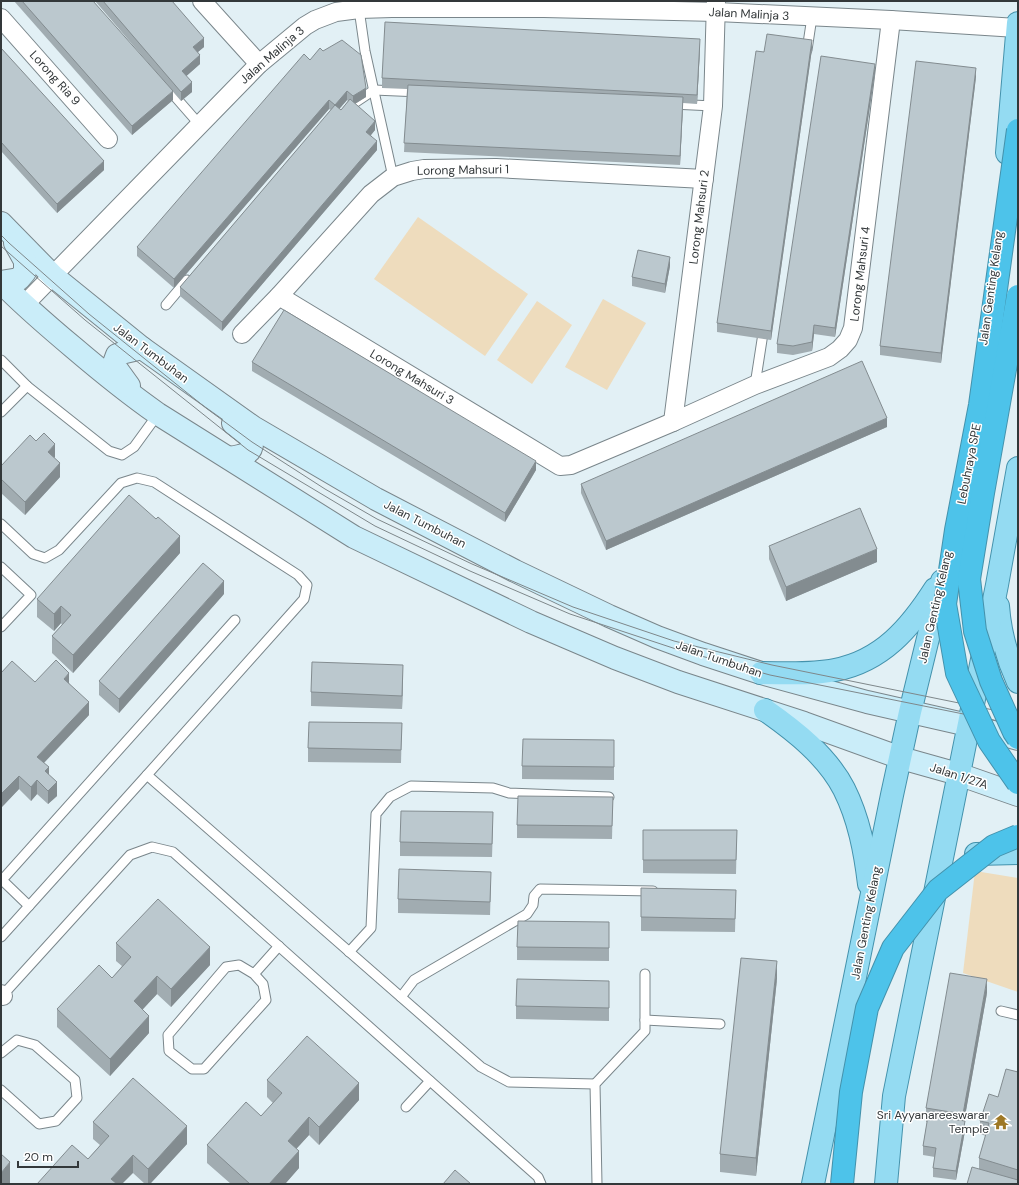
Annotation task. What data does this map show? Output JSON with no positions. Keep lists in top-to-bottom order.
{
  "streets": {
    "highway": ["Lebuhraya SPE"],
    "main road": ["Jalan Genting Kelang", "Jalan Tumbuhan", "Jalan 1/27A"],
    "street": [
      "Jalan Malinja 3",
      "Lorong Ria 9",
      "Lorong Mahsuri 1",
      "Lorong Mahsuri 2",
      "Lorong Mahsuri 4",
      "Lorong Mahsuri 3"
    ]
  },
  "crossings": [
    ["Jalan Malinja 3", "Lorong Mahsuri 2"],
    ["Jalan Malinja 3", "Lorong Mahsuri 4"],
    ["Jalan Malinja 3", "Jalan Genting Kelang"],
    ["Jalan Malinja 3", "Jalan Tumbuhan"],
    ["Lorong Mahsuri 1", "Lorong Mahsuri 2"],
    ["Lorong Mahsuri 1", "Lorong Mahsuri 3"],
    ["Lorong Mahsuri 2", "Lorong Mahsuri 4"],
    ["Lorong Mahsuri 4", "Lorong Mahsuri 3"],
    ["Jalan Genting Kelang", "Jalan Tumbuhan"],
    ["Jalan Genting Kelang", "Jalan 1/27A"]
  ],
  "places": {
    "temple": ["Sri Ayyanareeswarar Temple"]
  },
  "scale_bar": "20 m"
}
